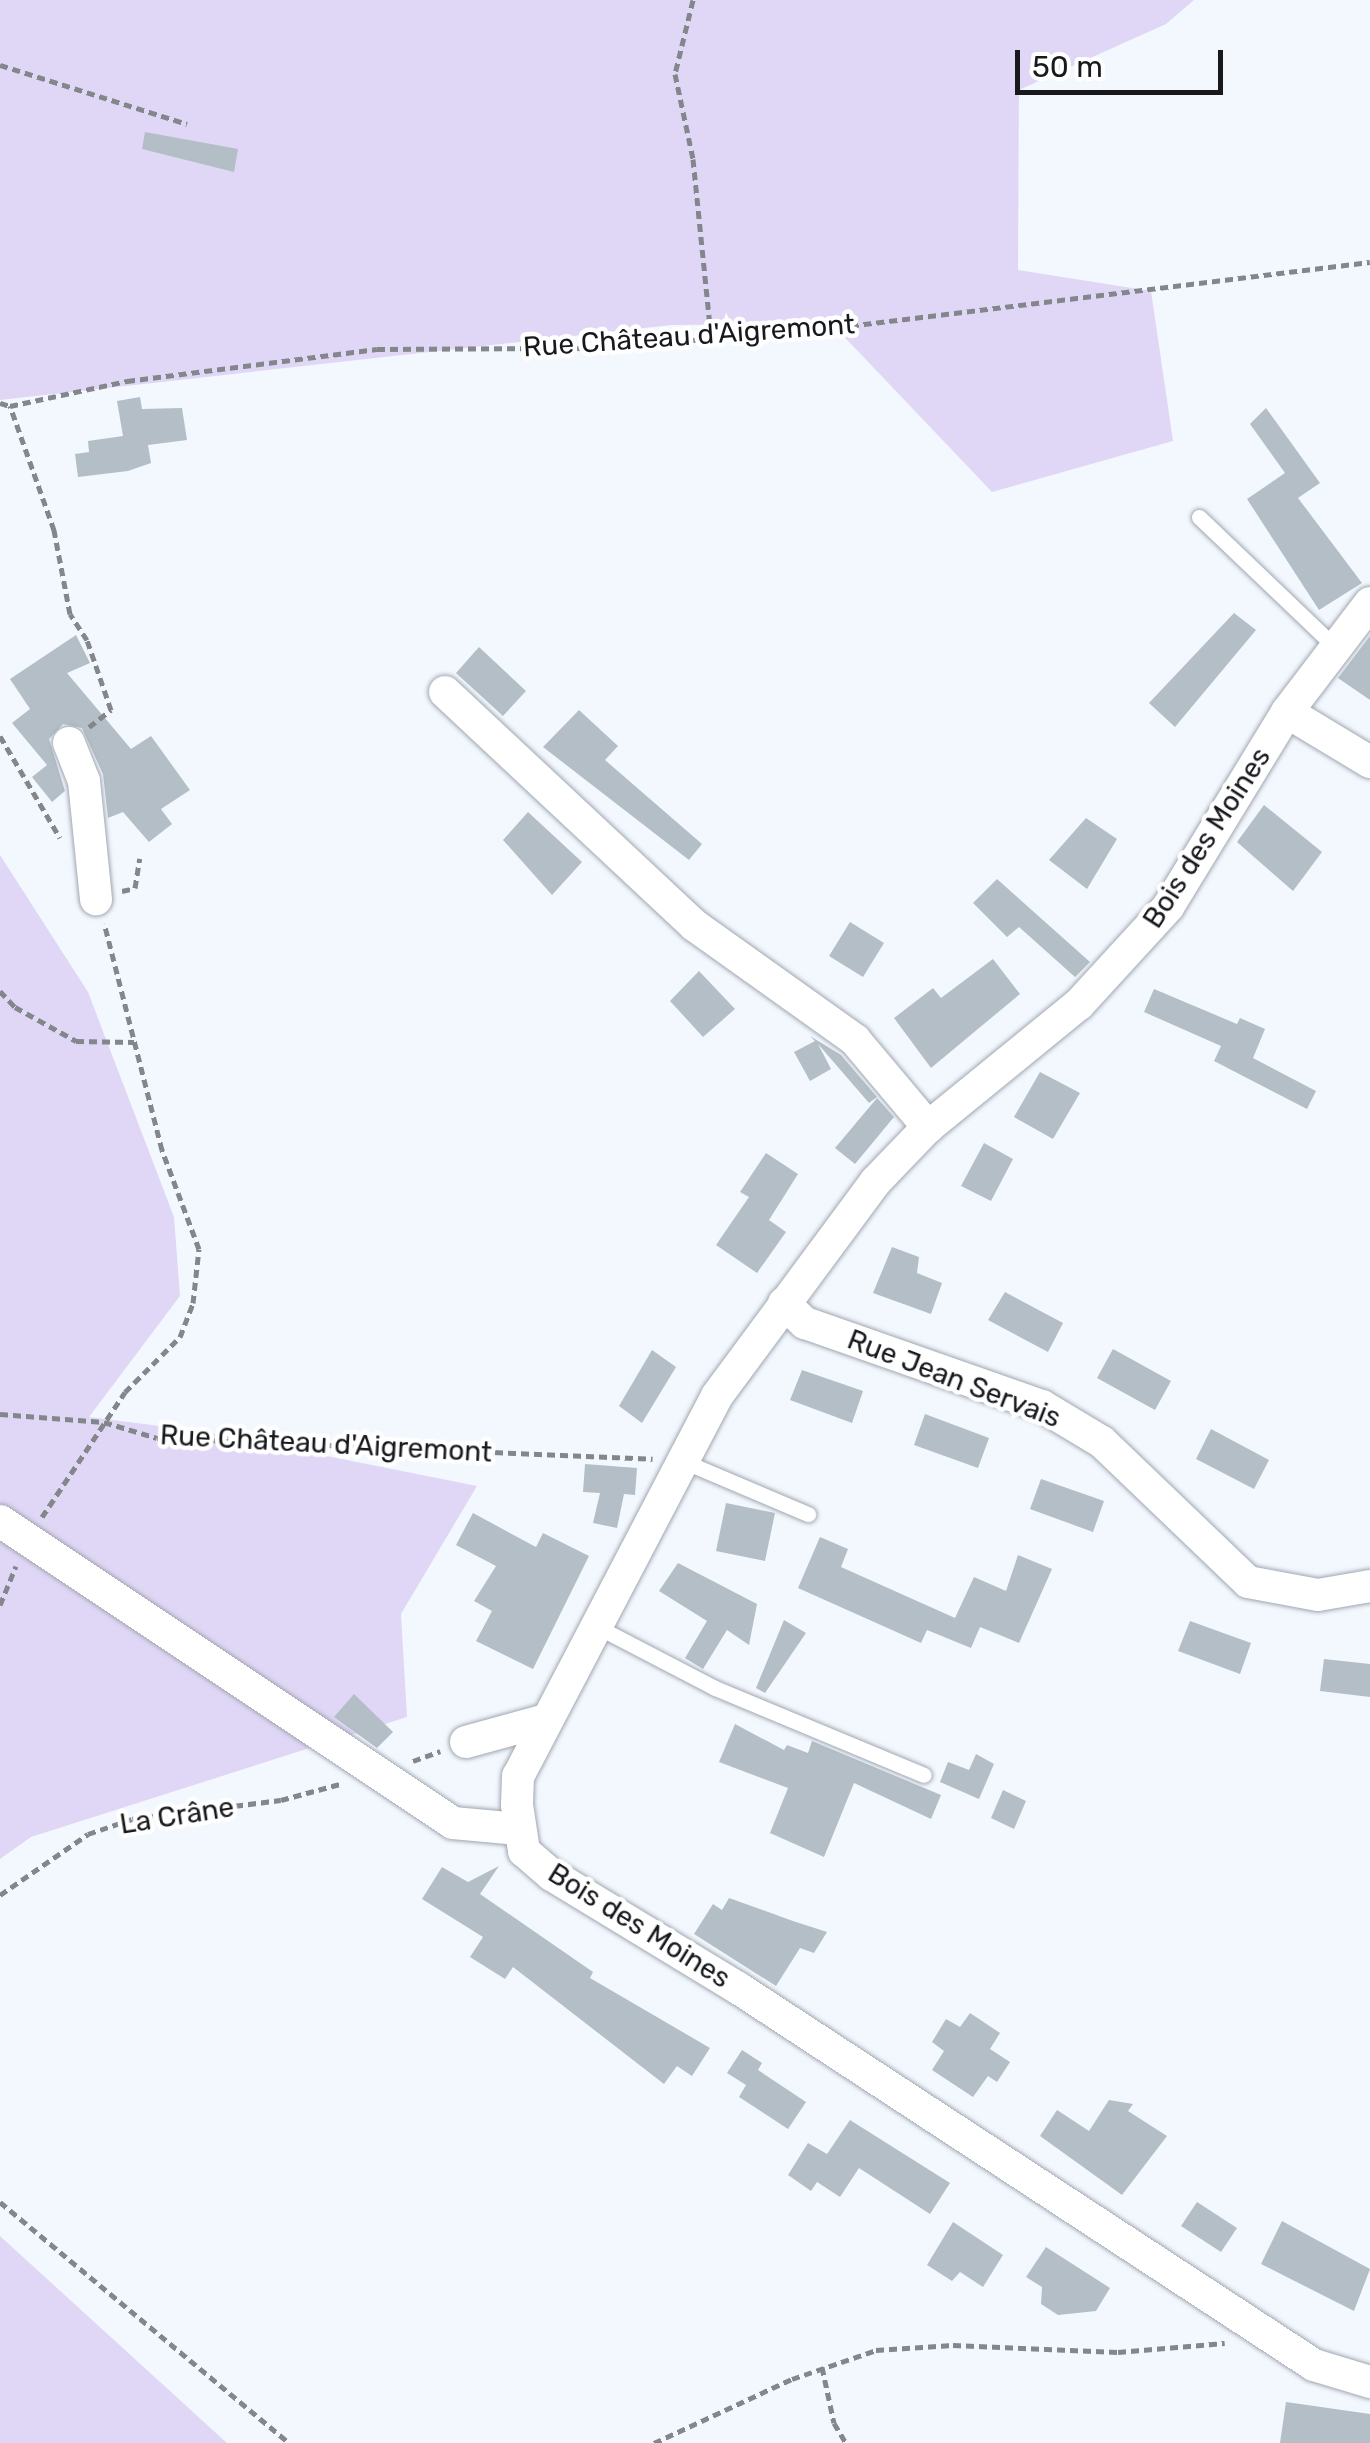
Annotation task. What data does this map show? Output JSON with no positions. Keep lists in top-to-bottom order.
{
  "streets": {
    "street": ["Bois des Moines", "Rue Jean Servais"],
    "path": ["Rue Château d'Aigremont", "La Crâne"]
  },
  "crossings": [
    ["Rue Château d'Aigremont", "Bois des Moines"],
    ["Bois des Moines", "Rue Jean Servais"]
  ],
  "scale_bar": "50 m"
}
